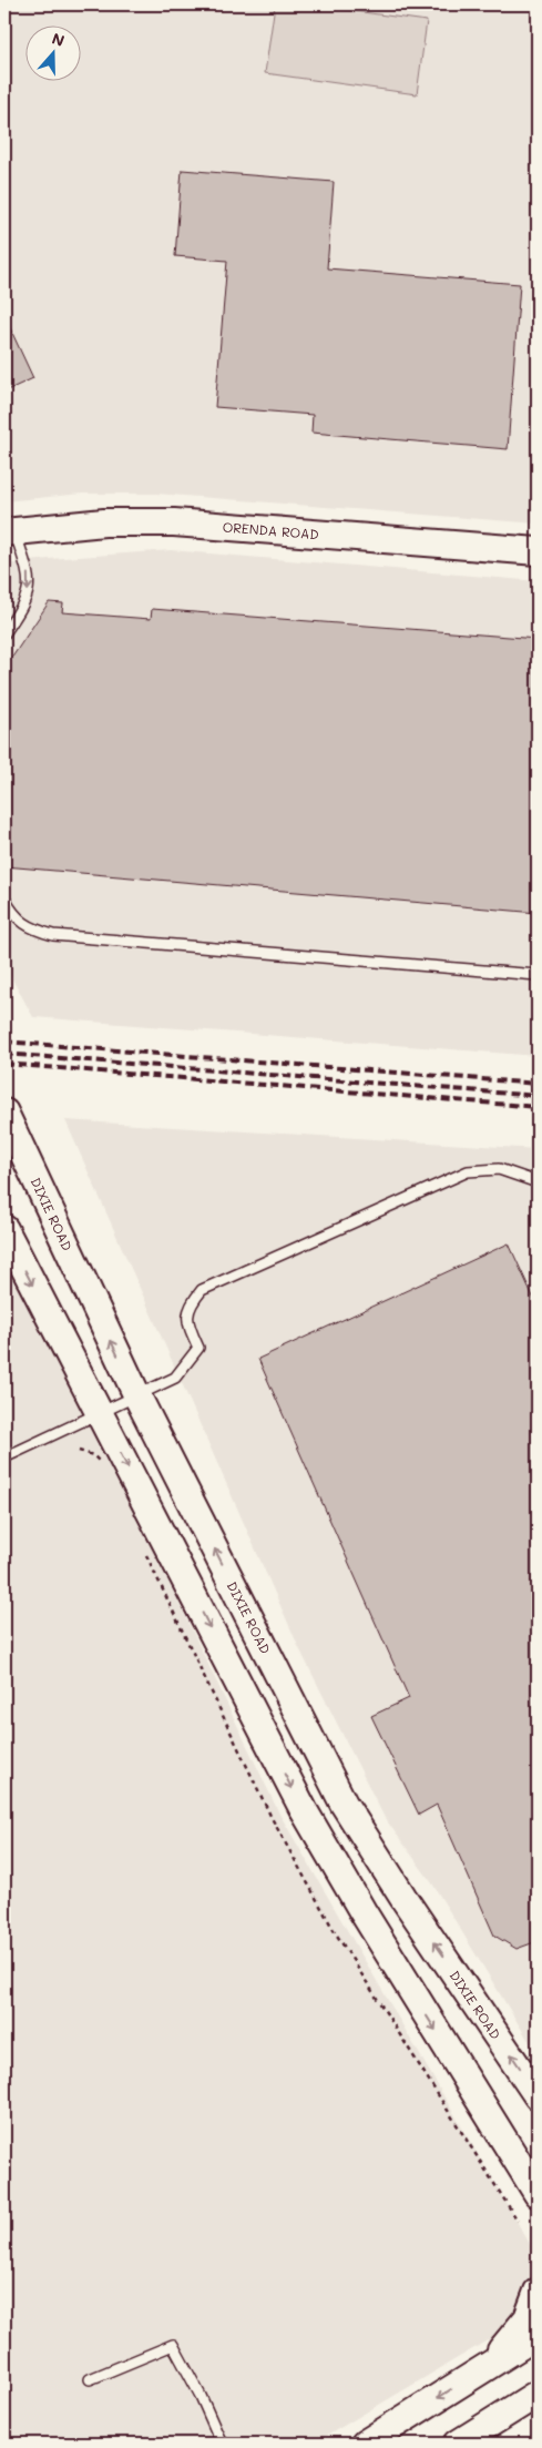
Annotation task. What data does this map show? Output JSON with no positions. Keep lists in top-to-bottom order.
{
  "streets": {
    "main road": ["ORENDA ROAD", "DIXIE ROAD"]
  },
  "north": "top"
}
